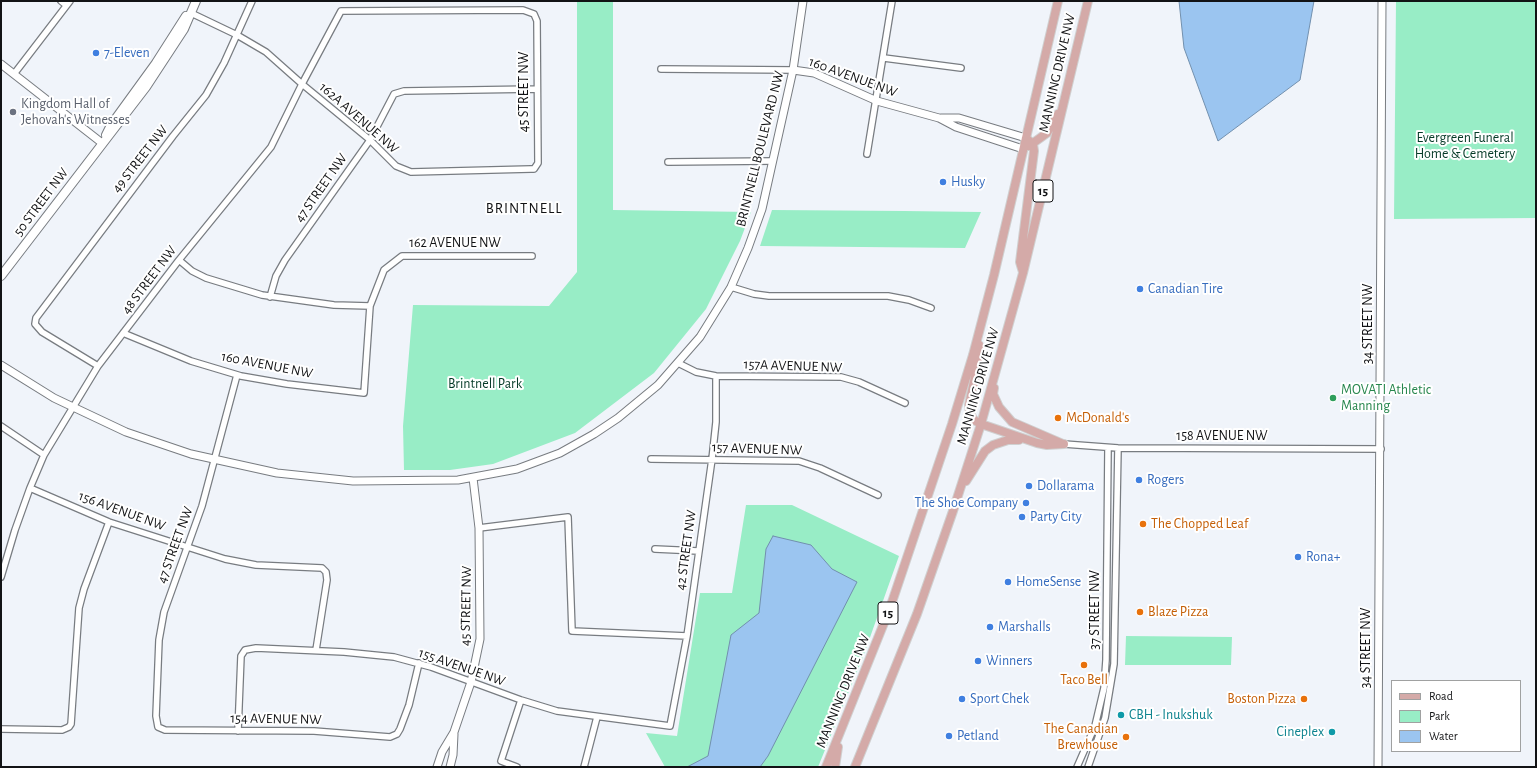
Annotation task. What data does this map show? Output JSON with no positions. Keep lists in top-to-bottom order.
{
  "streets": {
    "main road": ["MANNING DRIVE NW", "15", "50 STREET NW"],
    "street": [
      "160 AVENUE NW",
      "45 STREET NW",
      "162A AVENUE NW",
      "BRINTNELL BOULEVARD NW",
      "49 STREET NW",
      "47 STREET NW",
      "162 AVENUE NW",
      "48 STREET NW",
      "34 STREET NW",
      "157A AVENUE NW",
      "158 AVENUE NW",
      "157 AVENUE NW",
      "156 AVENUE NW",
      "42 STREET NW",
      "37 STREET NW",
      "155 AVENUE NW",
      "154 AVENUE NW"
    ]
  },
  "crossings": [
    ["MANNING DRIVE NW", "160 AVENUE NW"],
    ["160 AVENUE NW", "BRINTNELL BOULEVARD NW"],
    ["160 AVENUE NW", "47 STREET NW"],
    ["160 AVENUE NW", "162 AVENUE NW"],
    ["160 AVENUE NW", "48 STREET NW"],
    ["45 STREET NW", "162A AVENUE NW"],
    ["45 STREET NW", "BRINTNELL BOULEVARD NW"],
    ["45 STREET NW", "47 STREET NW"],
    ["45 STREET NW", "48 STREET NW"],
    ["45 STREET NW", "155 AVENUE NW"],
    ["162A AVENUE NW", "49 STREET NW"],
    ["162A AVENUE NW", "47 STREET NW"],
    ["162A AVENUE NW", "50 STREET NW"],
    ["162A AVENUE NW", "48 STREET NW"],
    ["BRINTNELL BOULEVARD NW", "47 STREET NW"],
    ["BRINTNELL BOULEVARD NW", "48 STREET NW"],
    ["BRINTNELL BOULEVARD NW", "157A AVENUE NW"],
    ["49 STREET NW", "48 STREET NW"],
    ["47 STREET NW", "156 AVENUE NW"],
    ["47 STREET NW", "154 AVENUE NW"],
    ["48 STREET NW", "156 AVENUE NW"],
    ["34 STREET NW", "158 AVENUE NW"],
    ["157A AVENUE NW", "42 STREET NW"],
    ["158 AVENUE NW", "37 STREET NW"],
    ["157 AVENUE NW", "42 STREET NW"],
    ["156 AVENUE NW", "155 AVENUE NW"],
    ["42 STREET NW", "155 AVENUE NW"],
    ["155 AVENUE NW", "154 AVENUE NW"]
  ],
  "districts": ["BRINTNELL"],
  "parks": ["Evergreen Funeral Home & Cemetery", "Brintnell Park"],
  "places": [
    "7-Eleven",
    "Kingdom Hall of Jehovah's Witnesses",
    "Husky",
    "Canadian Tire",
    "MOVATI Athletic Manning",
    "McDonald's",
    "Rogers",
    "Dollarama",
    "The Shoe Company",
    "Party City",
    "The Chopped Leaf",
    "Rona+",
    "HomeSense",
    "Blaze Pizza",
    "Marshalls",
    "Winners",
    "Taco Bell",
    "Sport Chek",
    "Boston Pizza",
    "CBH - Inukshuk",
    "Cineplex",
    "Petland",
    "The Canadian Brewhouse"
  ],
  "legend": ["Road", "Park", "Water"]
}
